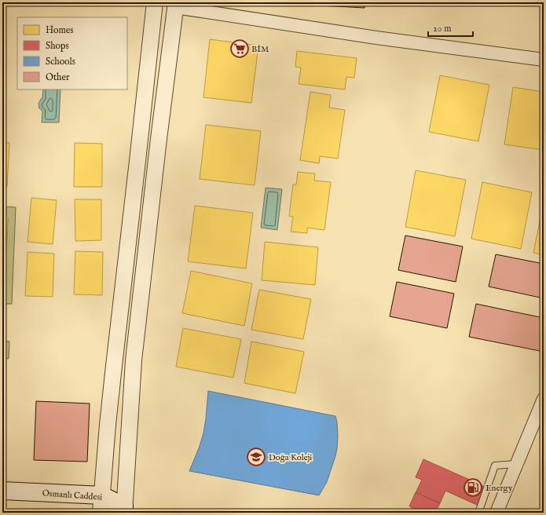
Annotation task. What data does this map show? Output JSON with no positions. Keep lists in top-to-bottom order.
{
  "streets": {
    "main road": ["Osmanlı Caddesi"]
  },
  "places": {
    "supermarket": ["BİM"],
    "school or university": ["Doğa Koleji"],
    "fuel station": ["Energy"]
  },
  "legend": [
    "Homes",
    "Shops",
    "Schools",
    "Other"
  ],
  "scale_bar": "20 m"
}
